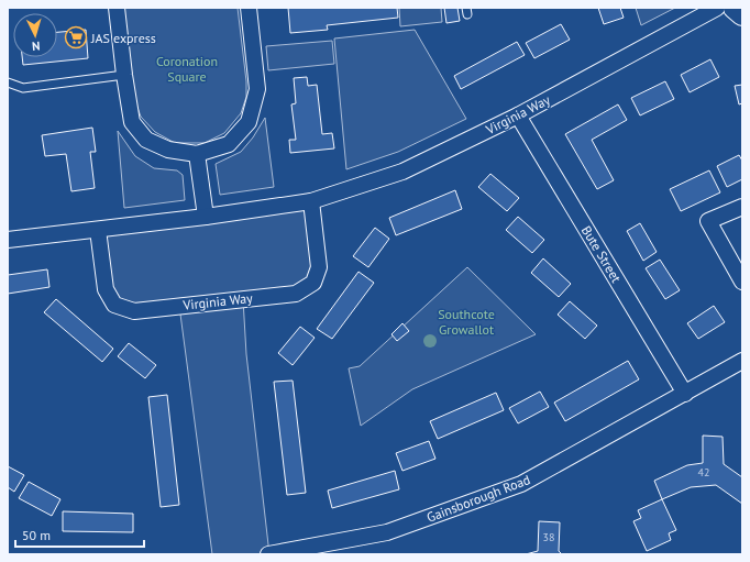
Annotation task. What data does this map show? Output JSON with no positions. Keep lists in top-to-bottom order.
{
  "streets": {
    "street": ["Virginia Way", "Bute Street", "Gainsborough Road"]
  },
  "crossings": [
    ["Virginia Way", "Bute Street"],
    ["Bute Street", "Gainsborough Road"]
  ],
  "parks": ["Coronation Square", "Southcote Growallot"],
  "places": {
    "supermarket": ["JAS express"]
  },
  "house_numbers": ["42", "38"],
  "scale_bar": "50 m",
  "north": "bottom"
}
